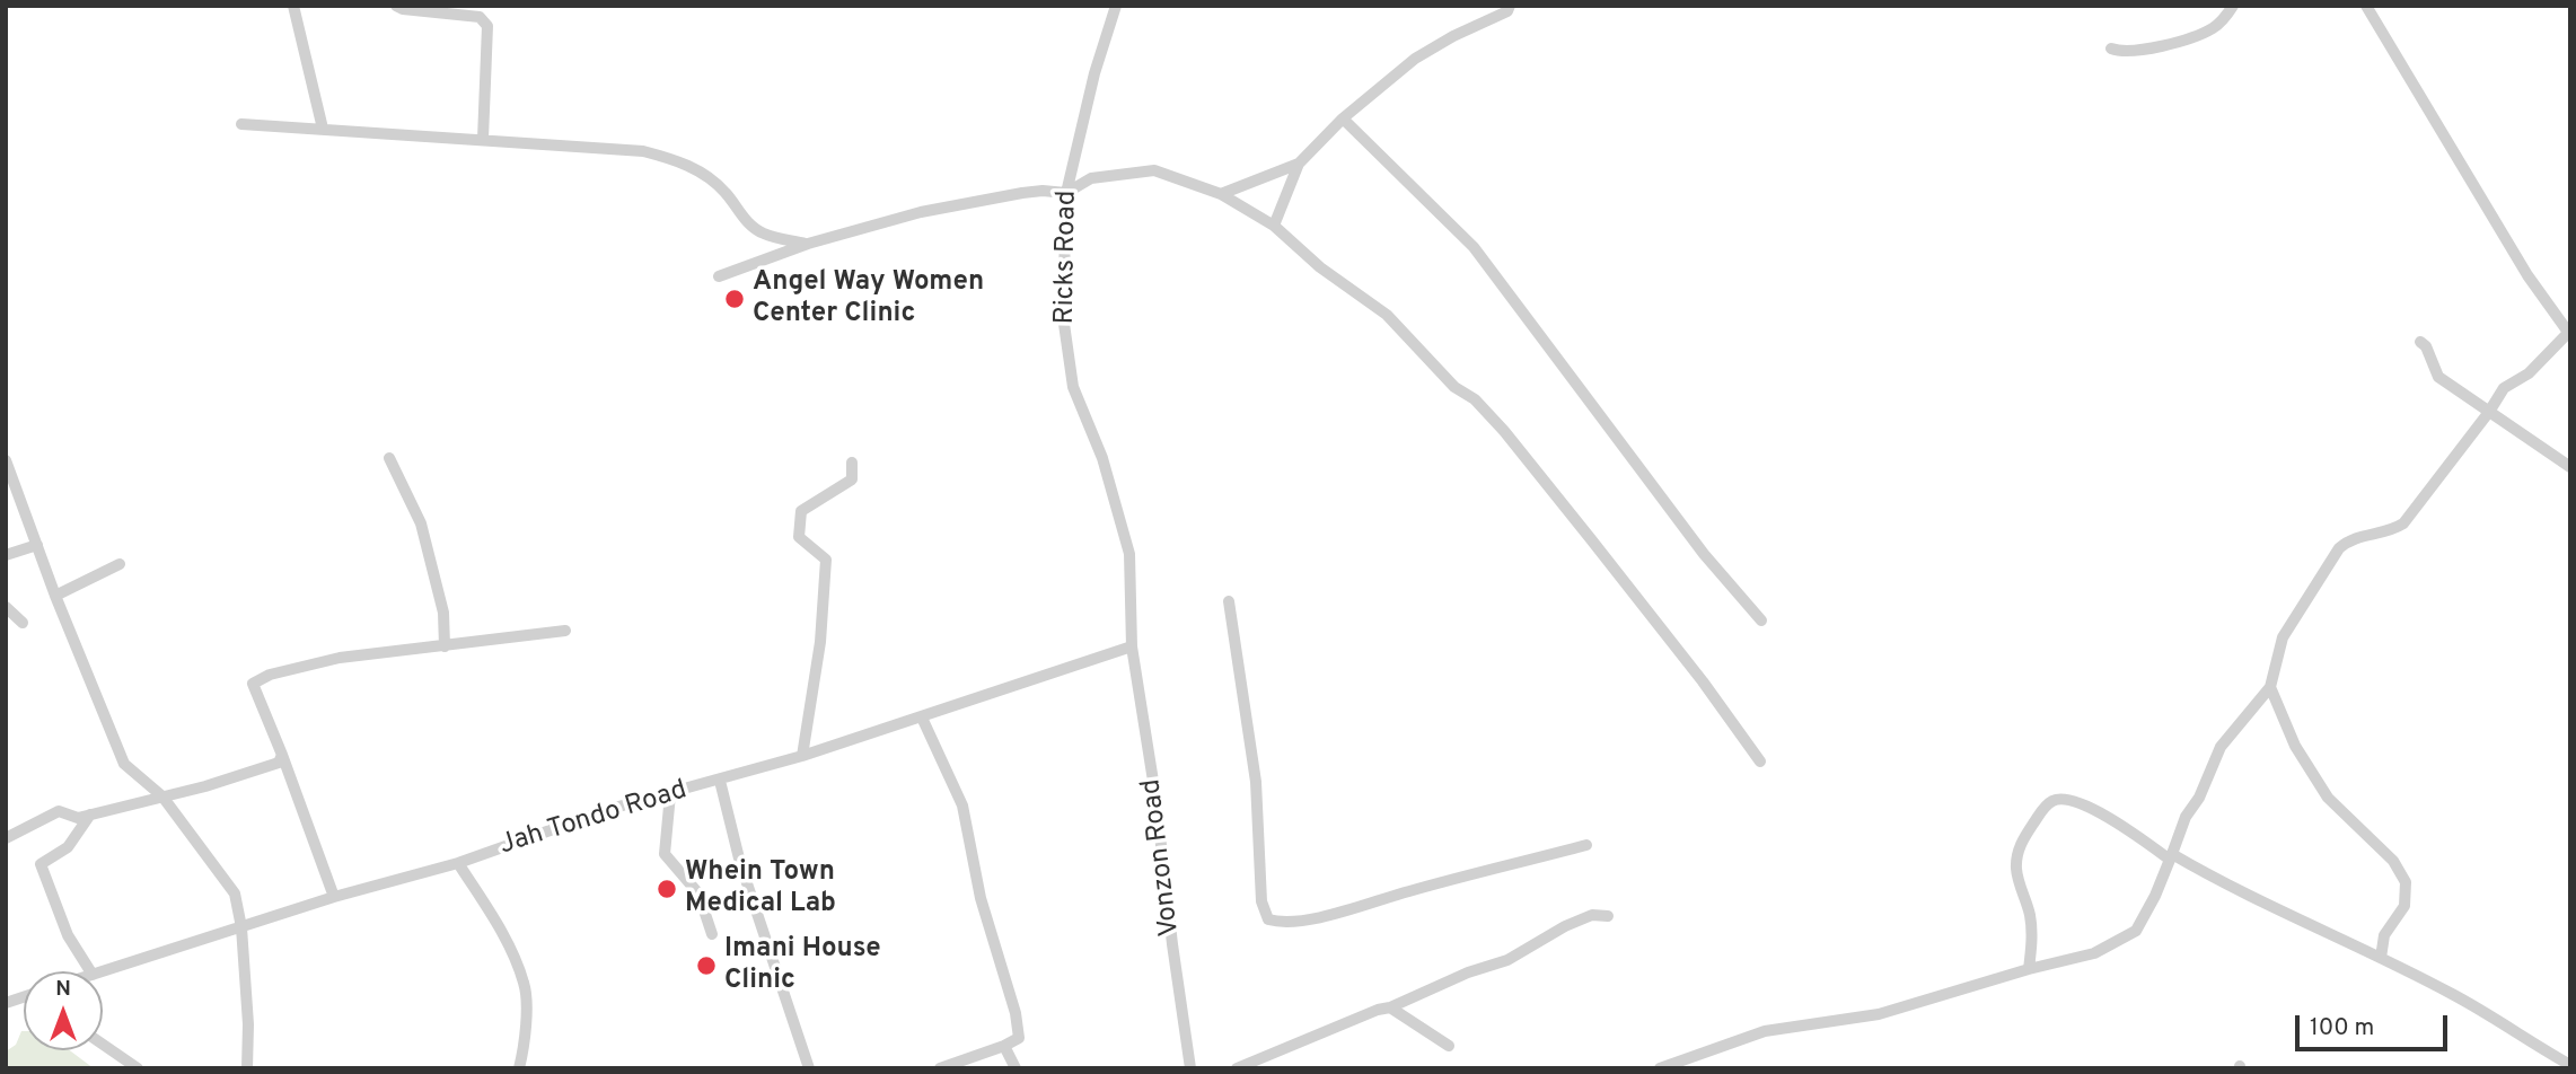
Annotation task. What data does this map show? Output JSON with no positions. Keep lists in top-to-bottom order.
{
  "streets": {
    "street": ["Ricks Road", "Jah Tondo Road", "Vonzon Road"]
  },
  "crossings": [
    ["Ricks Road", "Jah Tondo Road"],
    ["Ricks Road", "Vonzon Road"],
    ["Jah Tondo Road", "Vonzon Road"]
  ],
  "places": ["Angel Way Women Center Clinic", "Whein Town Medical Lab", "Imani House Clinic"],
  "scale_bar": "100 m",
  "north": "top"
}
